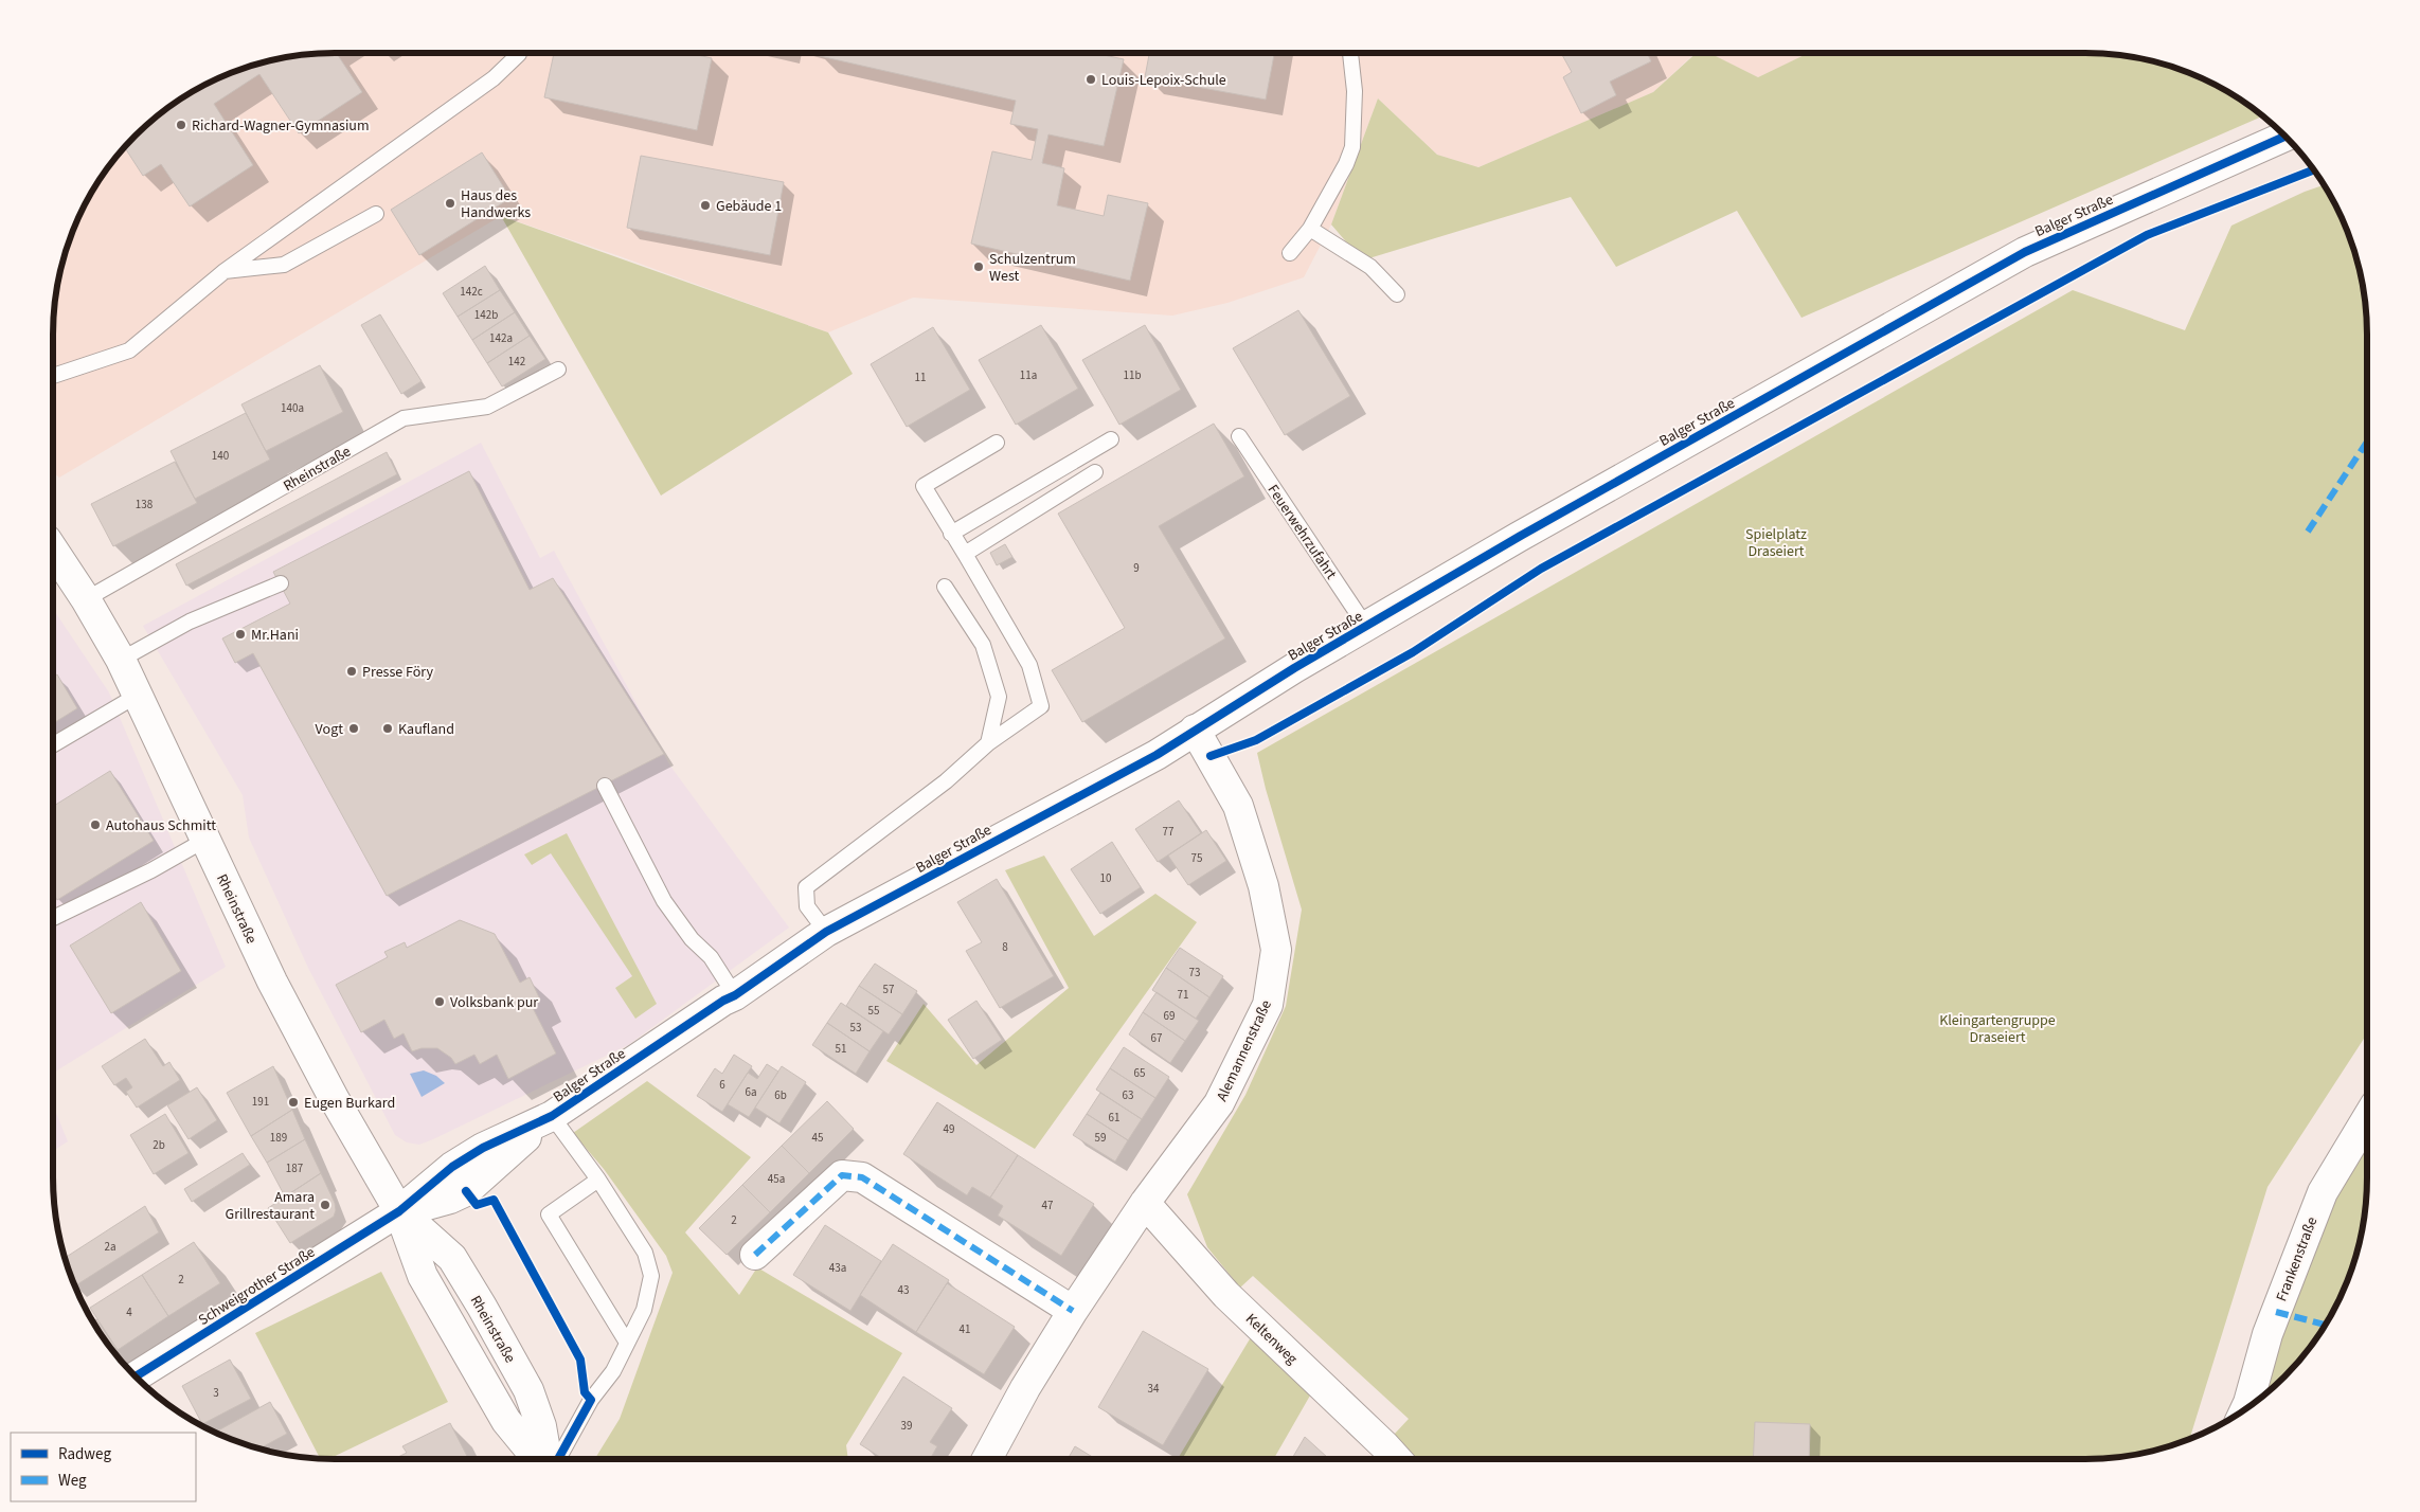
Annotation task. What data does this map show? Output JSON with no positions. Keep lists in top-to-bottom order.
{
  "streets": {
    "street": [
      "Balger Straße",
      "Rheinstraße",
      "Alemannenstraße",
      "Frankenstraße",
      "Schweigrother Straße",
      "Keltenweg"
    ],
    "lane": ["Feuerwehrzufahrt"]
  },
  "crossings": [
    ["Balger Straße", "Rheinstraße"],
    ["Balger Straße", "Feuerwehrzufahrt"],
    ["Balger Straße", "Alemannenstraße"],
    ["Balger Straße", "Schweigrother Straße"],
    ["Rheinstraße", "Schweigrother Straße"],
    ["Alemannenstraße", "Keltenweg"]
  ],
  "parks": ["Spielplatz Draseiert", "Kleingartengruppe Draseiert"],
  "places": [
    "Louis-Lepoix-Schule",
    "Richard-Wagner-Gymnasium",
    "Haus des Handwerks",
    "Gebäude 1",
    "Schulzentrum West",
    "Mr.Hani",
    "Presse Föry",
    "Vogt",
    "Kaufland",
    "Autohaus Schmitt",
    "Volksbank pur",
    "Eugen Burkard",
    "Amara Grillrestaurant"
  ],
  "house_numbers": [
    "142c",
    "142b",
    "142a",
    "142",
    "11a",
    "11b",
    "11",
    "140a",
    "140",
    "138",
    "9",
    "77",
    "75",
    "10",
    "8",
    "73",
    "57",
    "71",
    "55",
    "69",
    "53",
    "67",
    "51",
    "65",
    "6",
    "6a",
    "6b",
    "63",
    "191",
    "61",
    "49",
    "189",
    "45",
    "59",
    "2b",
    "187",
    "45a",
    "47",
    "2",
    "2a",
    "43a",
    "2",
    "43",
    "4",
    "41",
    "34",
    "3",
    "39"
  ],
  "legend": ["Radweg", "Weg"]
}
